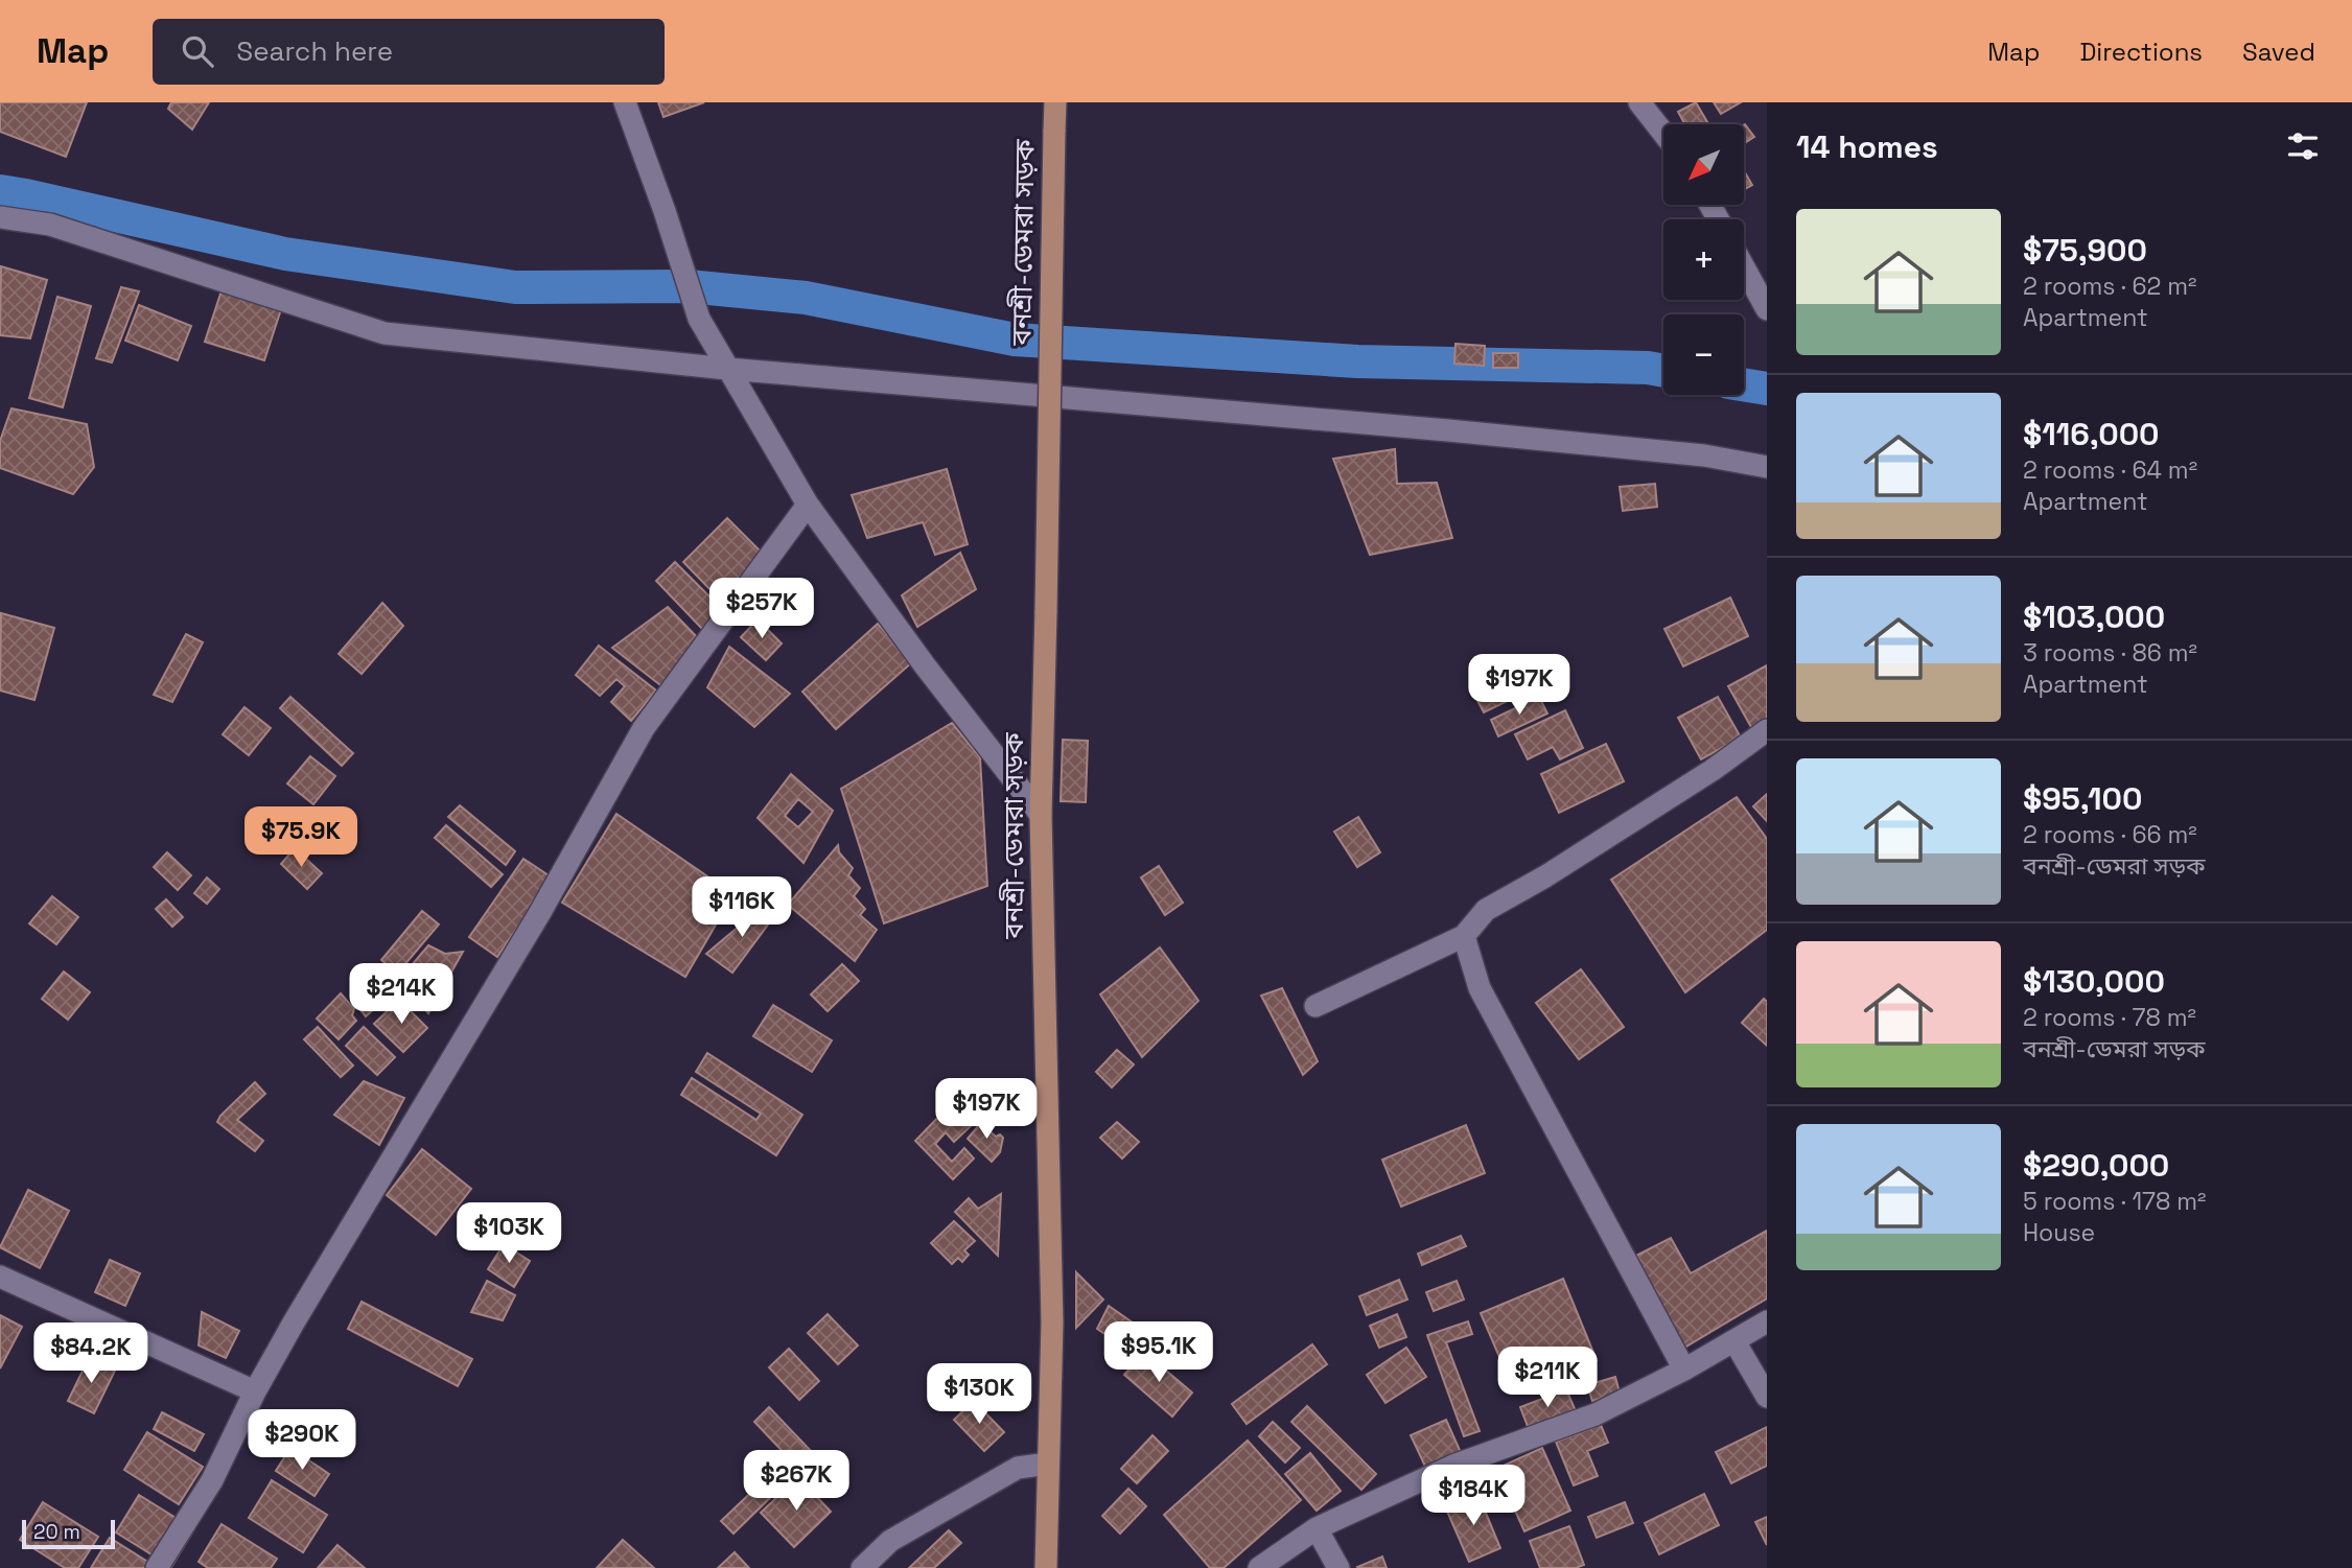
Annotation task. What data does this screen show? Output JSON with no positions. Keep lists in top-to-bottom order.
{
  "streets": {
    "main road": ["বনশ্রী-ডেমরা সড়ক"]
  },
  "scale_bar": "20 m",
  "north": "bottom left",
  "page": {
    "header": "Map",
    "search": "Search here",
    "nav": ["Map", "Directions", "Saved"],
    "heading": "14 homes",
    "map_buttons": ["+", "−"],
    "list": [
      {
        "name": "$75,900",
        "note": "2 rooms · 62 m² · Apartment"
      },
      {
        "name": "$116,000",
        "note": "2 rooms · 64 m² · Apartment"
      },
      {
        "name": "$103,000",
        "note": "3 rooms · 86 m² · Apartment"
      },
      {
        "name": "$95,100",
        "note": "2 rooms · 66 m² · বনশ্রী-ডেমরা সড়ক"
      },
      {
        "name": "$130,000",
        "note": "2 rooms · 78 m² · বনশ্রী-ডেমরা সড়ক"
      },
      {
        "name": "$290,000",
        "note": "5 rooms · 178 m² · House"
      }
    ],
    "price": [
      "$257K",
      "$197K",
      "$75.9K",
      "$116K",
      "$214K",
      "$197K",
      "$103K",
      "$95.1K",
      "$84.2K",
      "$211K",
      "$130K",
      "$290K",
      "$267K",
      "$184K"
    ],
    "scale": "20 m"
  }
}
